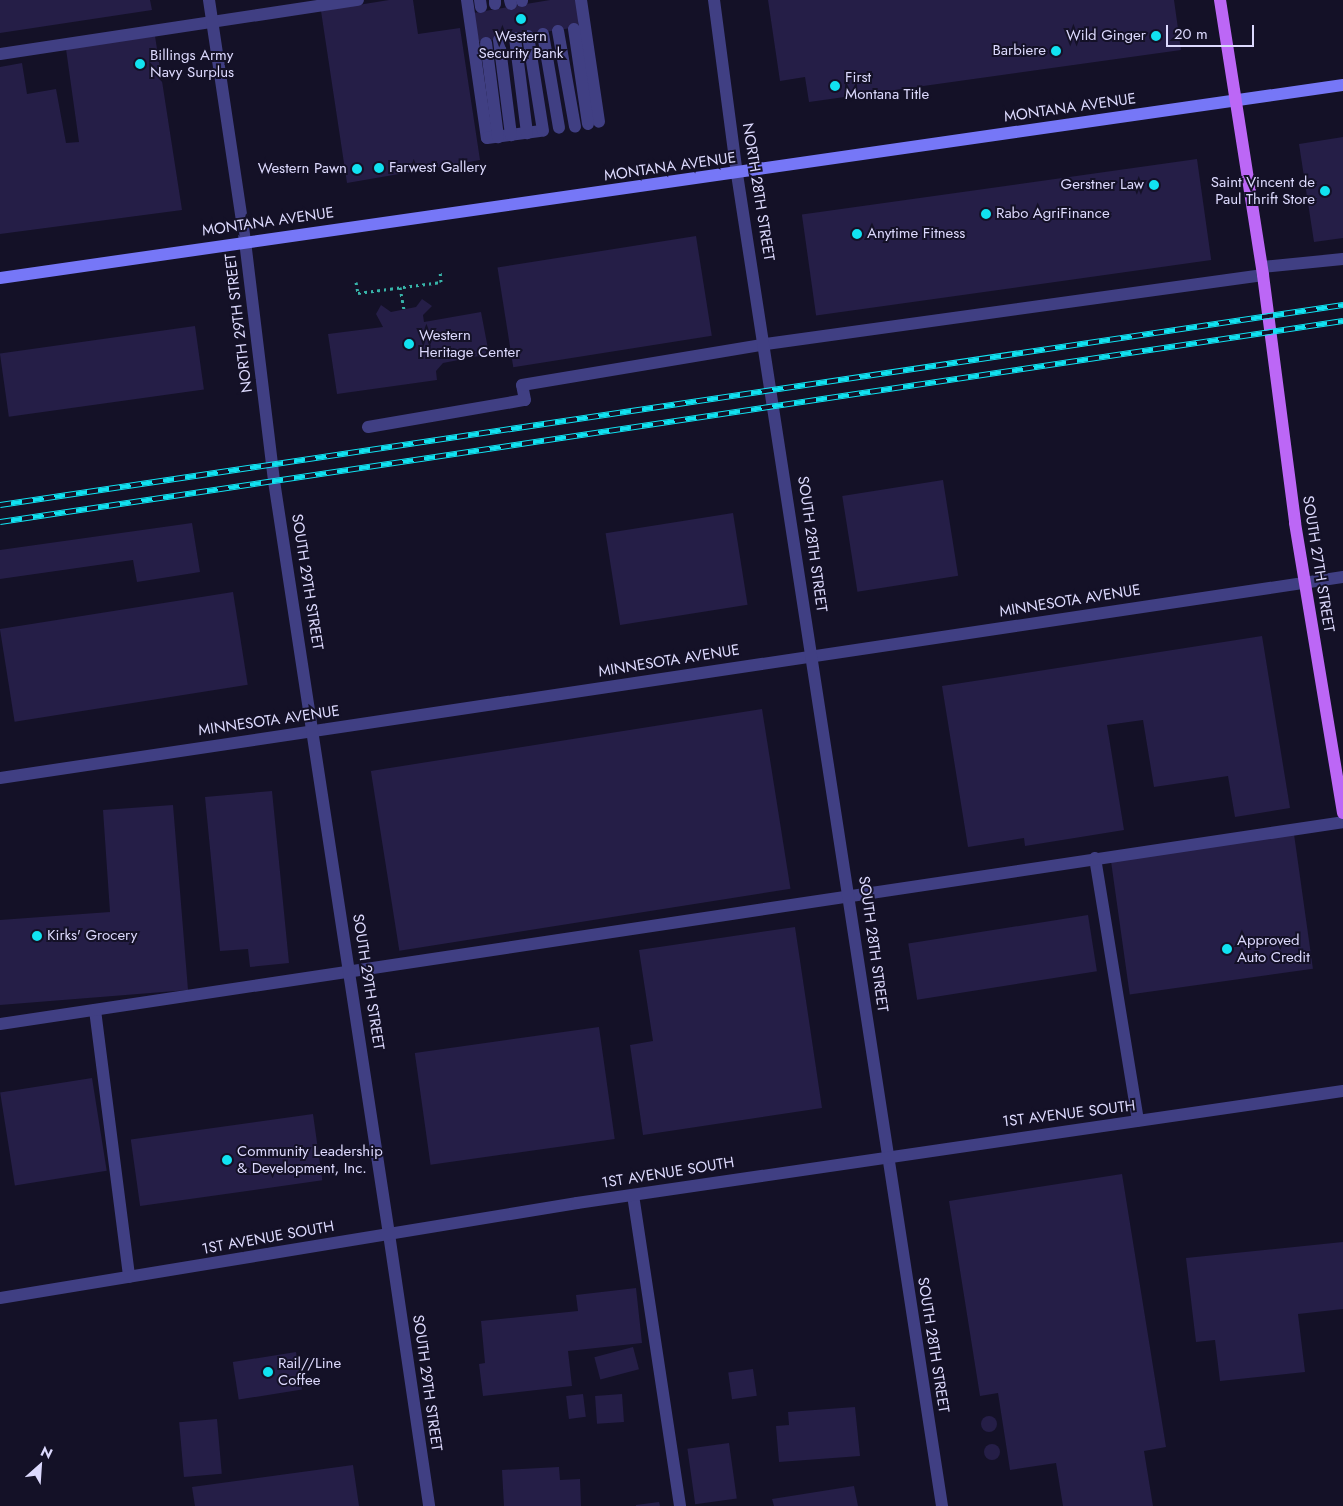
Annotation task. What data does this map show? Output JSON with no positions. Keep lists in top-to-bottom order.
{
  "streets": {
    "main road": ["MONTANA AVENUE", "SOUTH 27TH STREET"],
    "street": [
      "NORTH 28TH STREET",
      "NORTH 29TH STREET",
      "SOUTH 28TH STREET",
      "SOUTH 29TH STREET",
      "MINNESOTA AVENUE",
      "1ST AVENUE SOUTH"
    ]
  },
  "crossings": [
    ["MONTANA AVENUE", "NORTH 28TH STREET"],
    ["MONTANA AVENUE", "NORTH 29TH STREET"],
    ["MONTANA AVENUE", "SOUTH 27TH STREET"],
    ["NORTH 28TH STREET", "SOUTH 28TH STREET"],
    ["NORTH 29TH STREET", "SOUTH 29TH STREET"],
    ["SOUTH 28TH STREET", "MINNESOTA AVENUE"],
    ["SOUTH 28TH STREET", "1ST AVENUE SOUTH"],
    ["SOUTH 27TH STREET", "MINNESOTA AVENUE"],
    ["SOUTH 29TH STREET", "MINNESOTA AVENUE"],
    ["SOUTH 29TH STREET", "1ST AVENUE SOUTH"]
  ],
  "places": [
    "Western Security Bank",
    "Wild Ginger",
    "Barbiere",
    "Billings Army Navy Surplus",
    "First Montana Title",
    "Farwest Gallery",
    "Western Pawn",
    "Gerstner Law",
    "Saint Vincent de Paul Thrift Store",
    "Rabo AgriFinance",
    "Anytime Fitness",
    "Western Heritage Center",
    "Kirks' Grocery",
    "Approved Auto Credit",
    "Community Leadership & Development, Inc.",
    "Rail//Line Coffee"
  ],
  "scale_bar": "20 m",
  "north": "top right"
}
